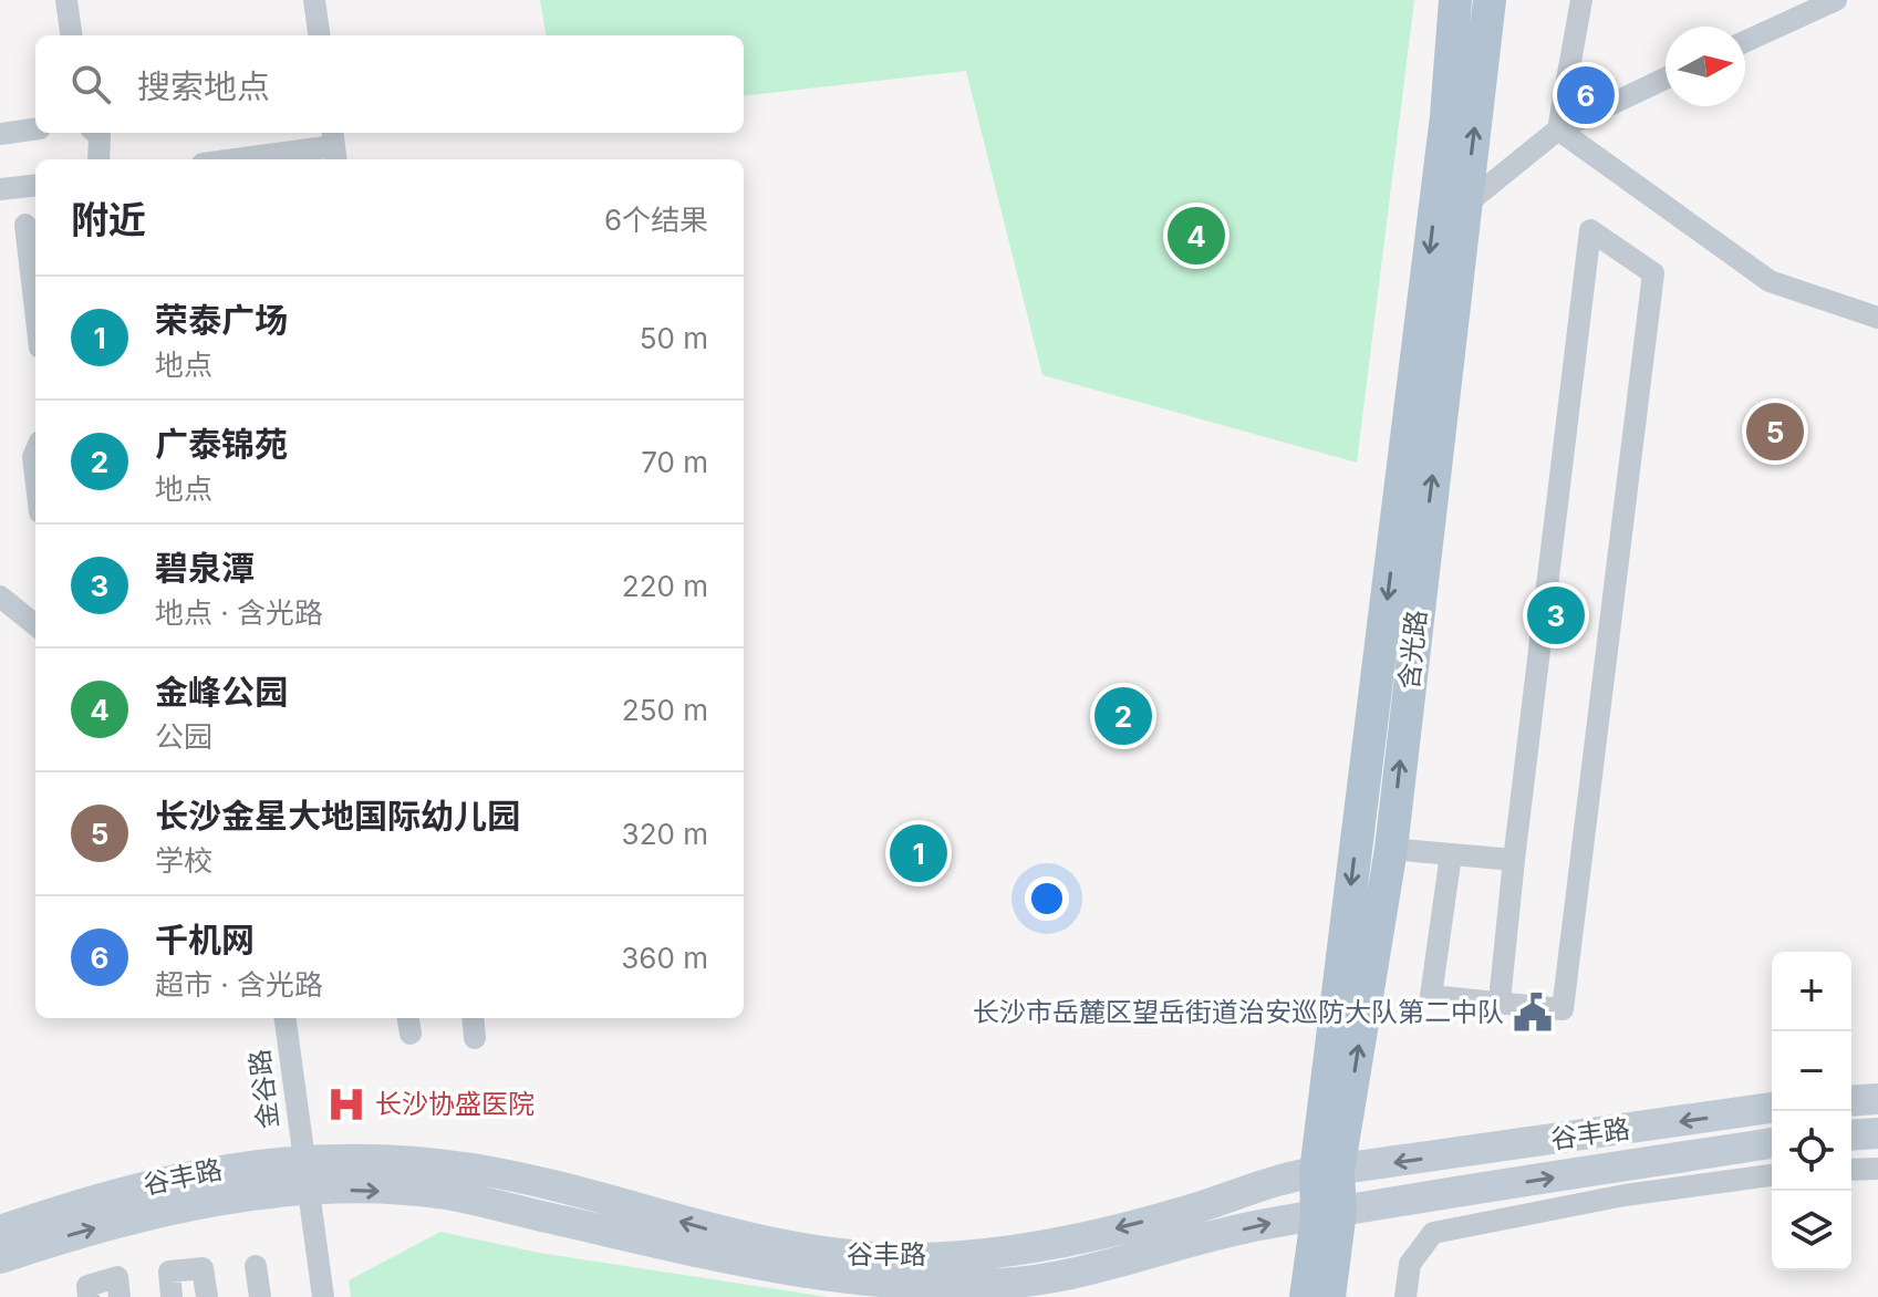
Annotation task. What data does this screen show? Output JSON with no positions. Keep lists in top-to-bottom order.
{
  "streets": {
    "main road": ["含光路"],
    "street": ["金谷路", "谷丰路"]
  },
  "crossings": [
    ["含光路", "谷丰路"],
    ["金谷路", "谷丰路"]
  ],
  "places": {
    "public building": ["长沙市岳麓区望岳街道治安巡防大队第二中队"],
    "hospital": ["长沙协盛医院"]
  },
  "north": "right",
  "page": {
    "search": "搜索地点",
    "pins": [
      "6",
      "4",
      "5",
      "3",
      "2",
      "1"
    ],
    "heading": ["附近", "6个结果"],
    "list": [
      {
        "mark": "1",
        "name": "荣泰广场",
        "note": "地点",
        "value": "50 m"
      },
      {
        "mark": "2",
        "name": "广泰锦苑",
        "note": "地点",
        "value": "70 m"
      },
      {
        "mark": "3",
        "name": "碧泉潭",
        "note": "地点 · 含光路",
        "value": "220 m"
      },
      {
        "mark": "4",
        "name": "金峰公园",
        "note": "公园",
        "value": "250 m"
      },
      {
        "mark": "5",
        "name": "长沙金星大地国际幼儿园",
        "note": "学校",
        "value": "320 m"
      },
      {
        "mark": "6",
        "name": "千机网",
        "note": "超市 · 含光路",
        "value": "360 m"
      }
    ],
    "map_buttons": ["+", "−"]
  }
}
